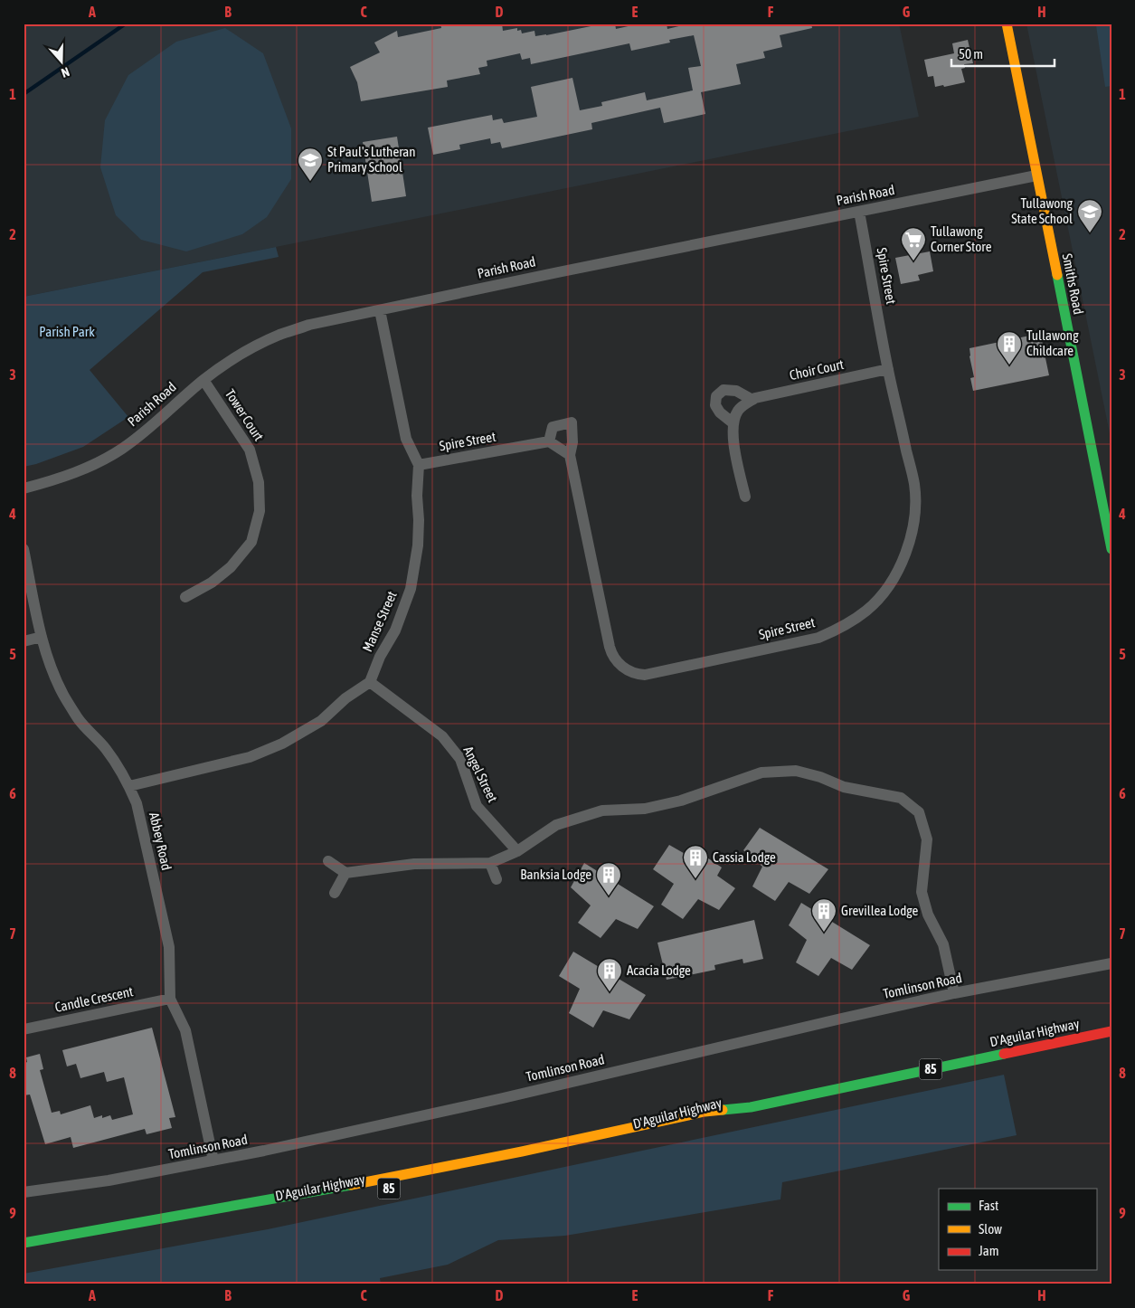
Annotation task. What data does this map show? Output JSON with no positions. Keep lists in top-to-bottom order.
{
  "streets": {
    "main road": ["Smiths Road", "D'Aguilar Highway", "85"],
    "street": [
      "Parish Road",
      "Spire Street",
      "Choir Court",
      "Tower Court",
      "Manse Street",
      "Angel Street",
      "Abbey Road",
      "Tomlinson Road",
      "Candle Crescent"
    ]
  },
  "crossings": [
    ["Parish Road", "Spire Street"],
    ["Parish Road", "Smiths Road"],
    ["Parish Road", "Tower Court"],
    ["Parish Road", "Manse Street"],
    ["Spire Street", "Choir Court"],
    ["Spire Street", "Manse Street"],
    ["Manse Street", "Angel Street"],
    ["Abbey Road", "Tomlinson Road"],
    ["Abbey Road", "Candle Crescent"]
  ],
  "parks": ["Parish Park"],
  "places": {
    "school or university": ["St Paul's Lutheran Primary School", "Tullawong State School"],
    "supermarket": ["Tullawong Corner Store"],
    "building": [
      "Tullawong Childcare",
      "Cassia Lodge",
      "Banksia Lodge",
      "Grevillea Lodge",
      "Acacia Lodge"
    ]
  },
  "legend": ["Fast", "Slow", "Jam"],
  "scale_bar": "50 m",
  "north": "bottom",
  "grid": {
    "columns": [
      "A",
      "B",
      "C",
      "D",
      "E",
      "F",
      "G",
      "H"
    ],
    "rows": [
      "1",
      "2",
      "3",
      "4",
      "5",
      "6",
      "7",
      "8",
      "9"
    ]
  }
}
